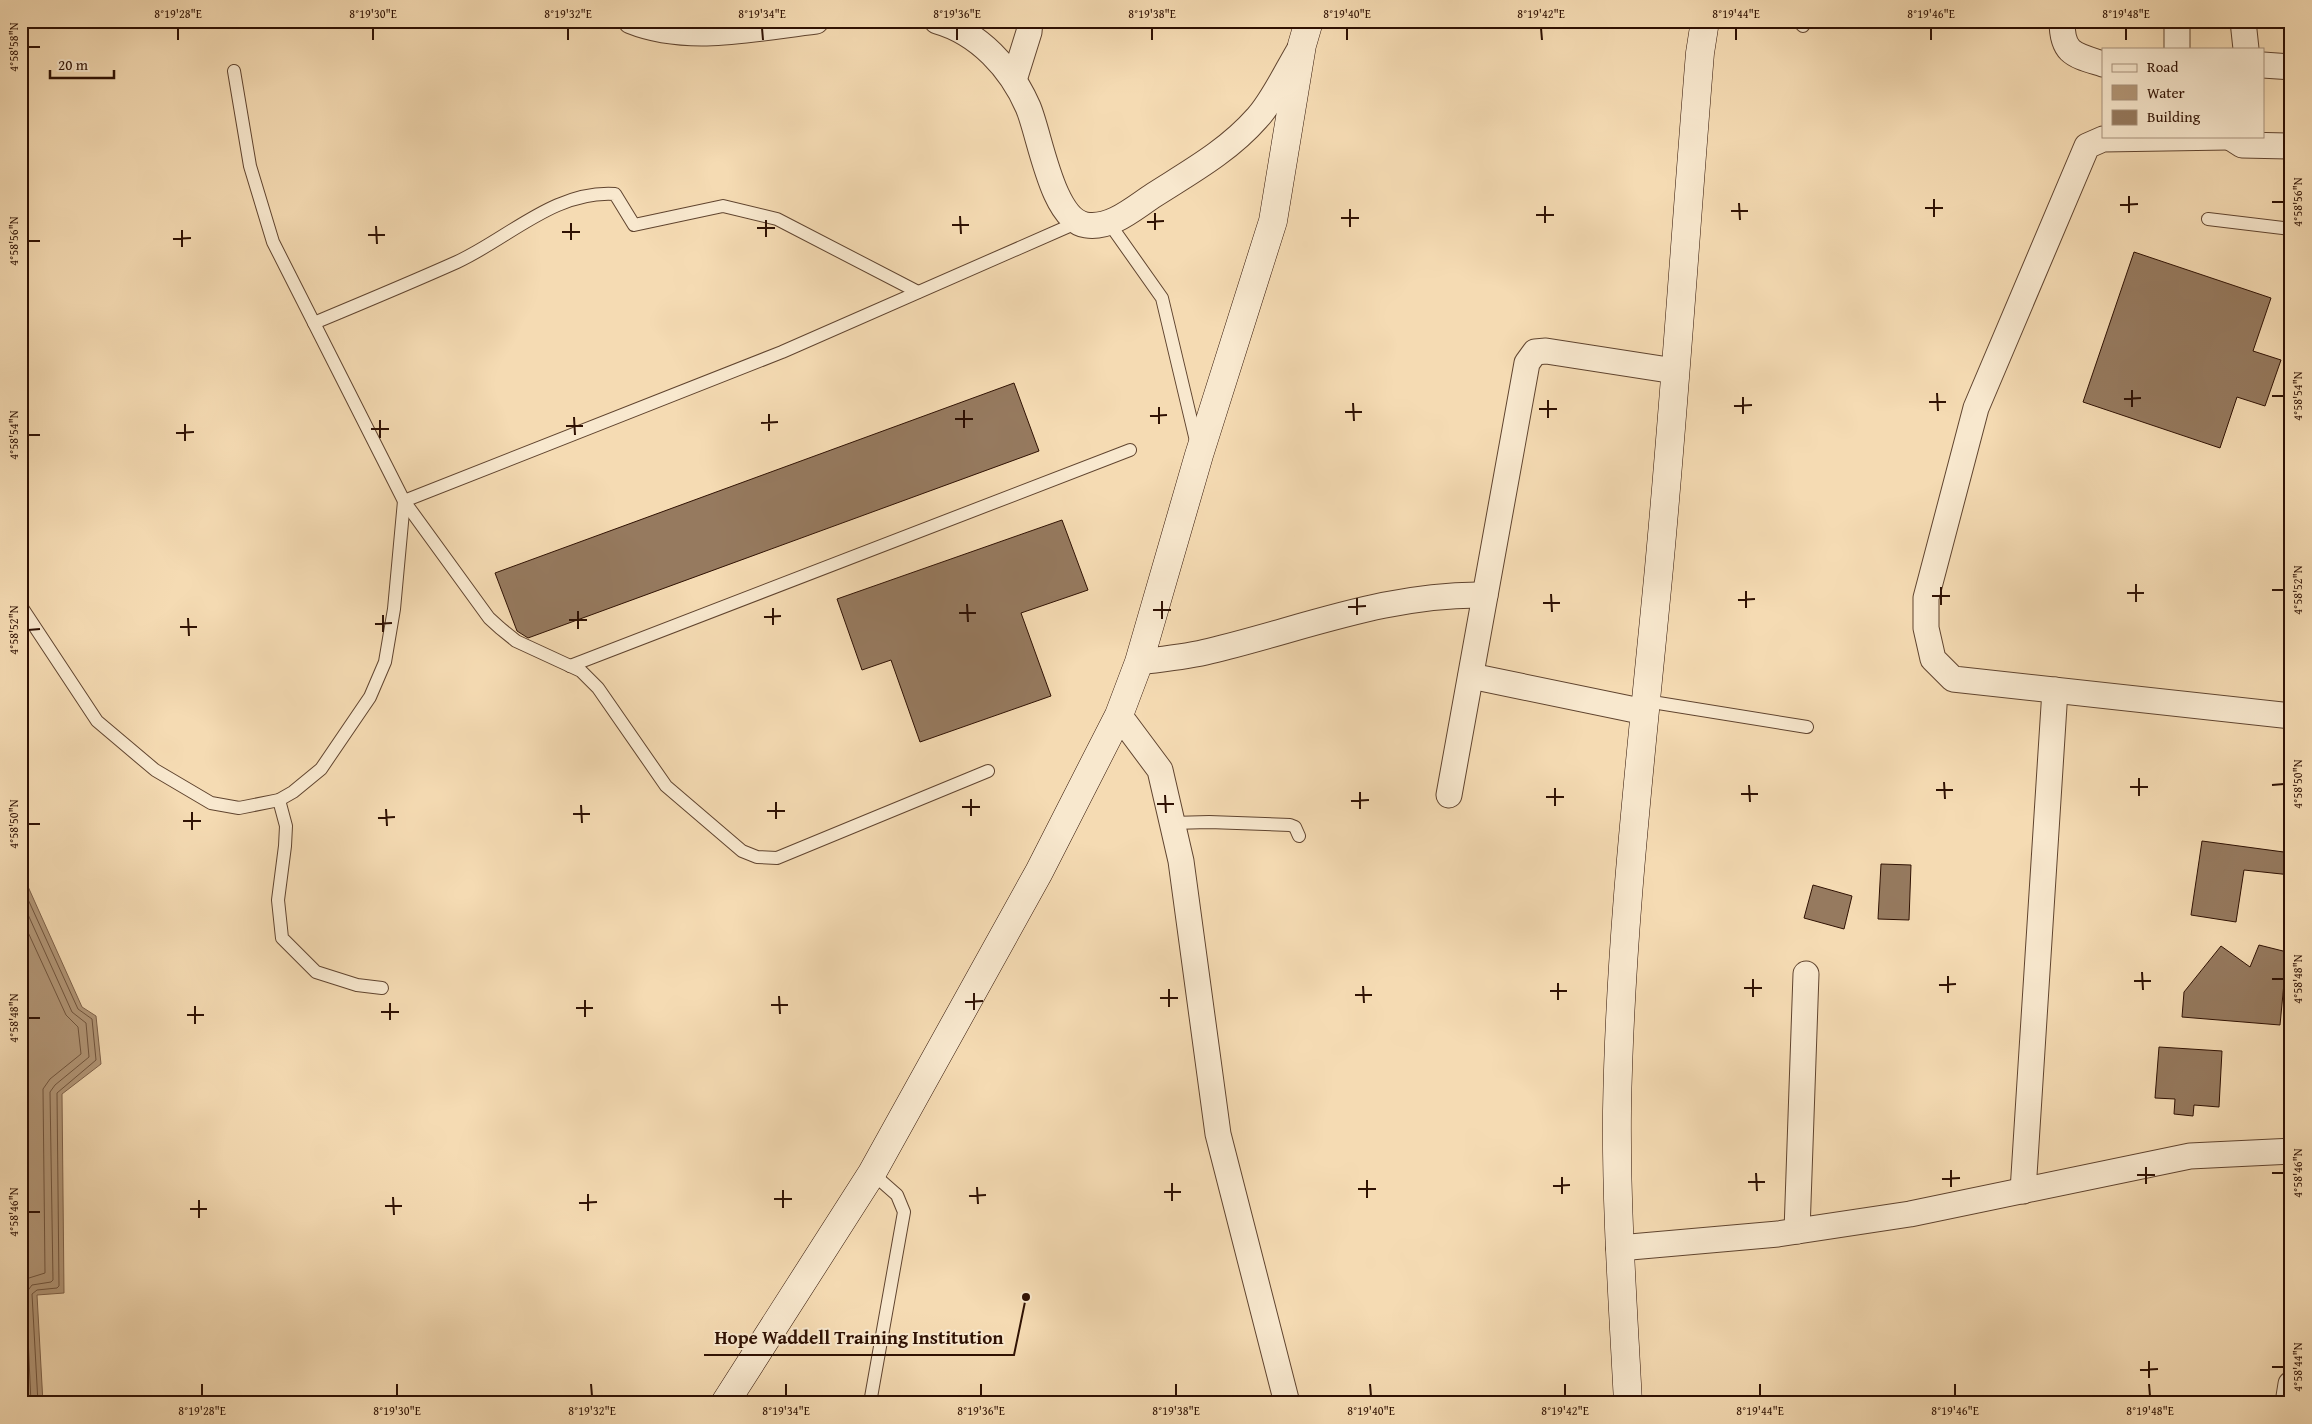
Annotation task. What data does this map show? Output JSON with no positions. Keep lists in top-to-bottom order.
{
  "places": ["Hope Waddell Training Institution"],
  "legend": ["Road", "Water", "Building"],
  "scale_bar": "20 m",
  "coordinates": [
    "8°19'28\"E",
    "8°19'30\"E",
    "8°19'32\"E",
    "8°19'34\"E",
    "8°19'36\"E",
    "8°19'38\"E",
    "8°19'40\"E",
    "8°19'42\"E",
    "8°19'44\"E",
    "8°19'46\"E",
    "8°19'48\"E",
    "4°58'58\"N",
    "4°58'56\"N",
    "4°58'54\"N",
    "4°58'52\"N",
    "4°58'50\"N",
    "4°58'48\"N",
    "4°58'46\"N",
    "4°58'44\"N"
  ]
}
